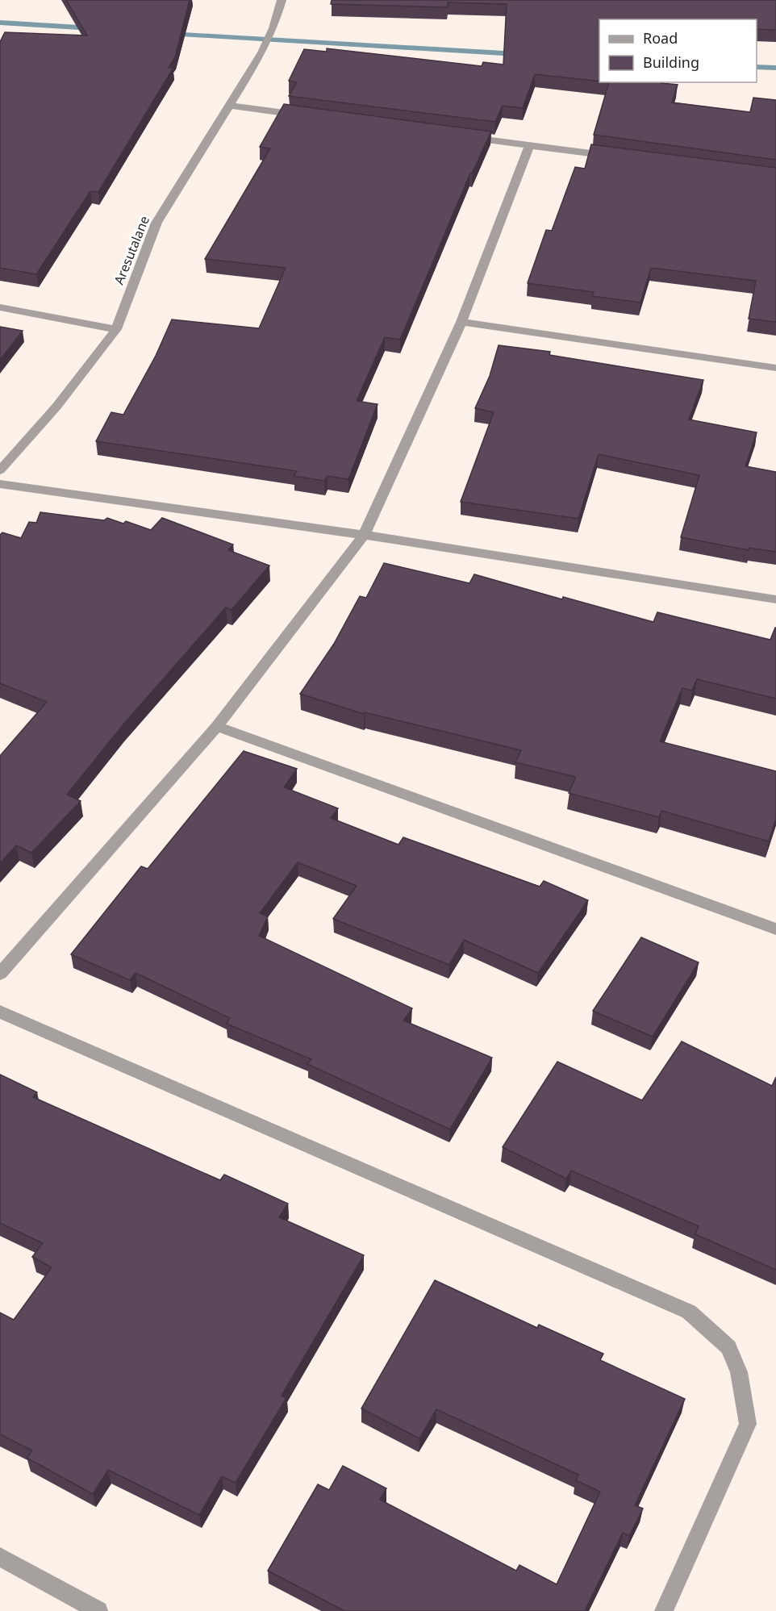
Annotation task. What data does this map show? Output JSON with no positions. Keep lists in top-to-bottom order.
{
  "streets": {
    "street": ["Aresutalane"]
  },
  "legend": ["Road", "Building"]
}
